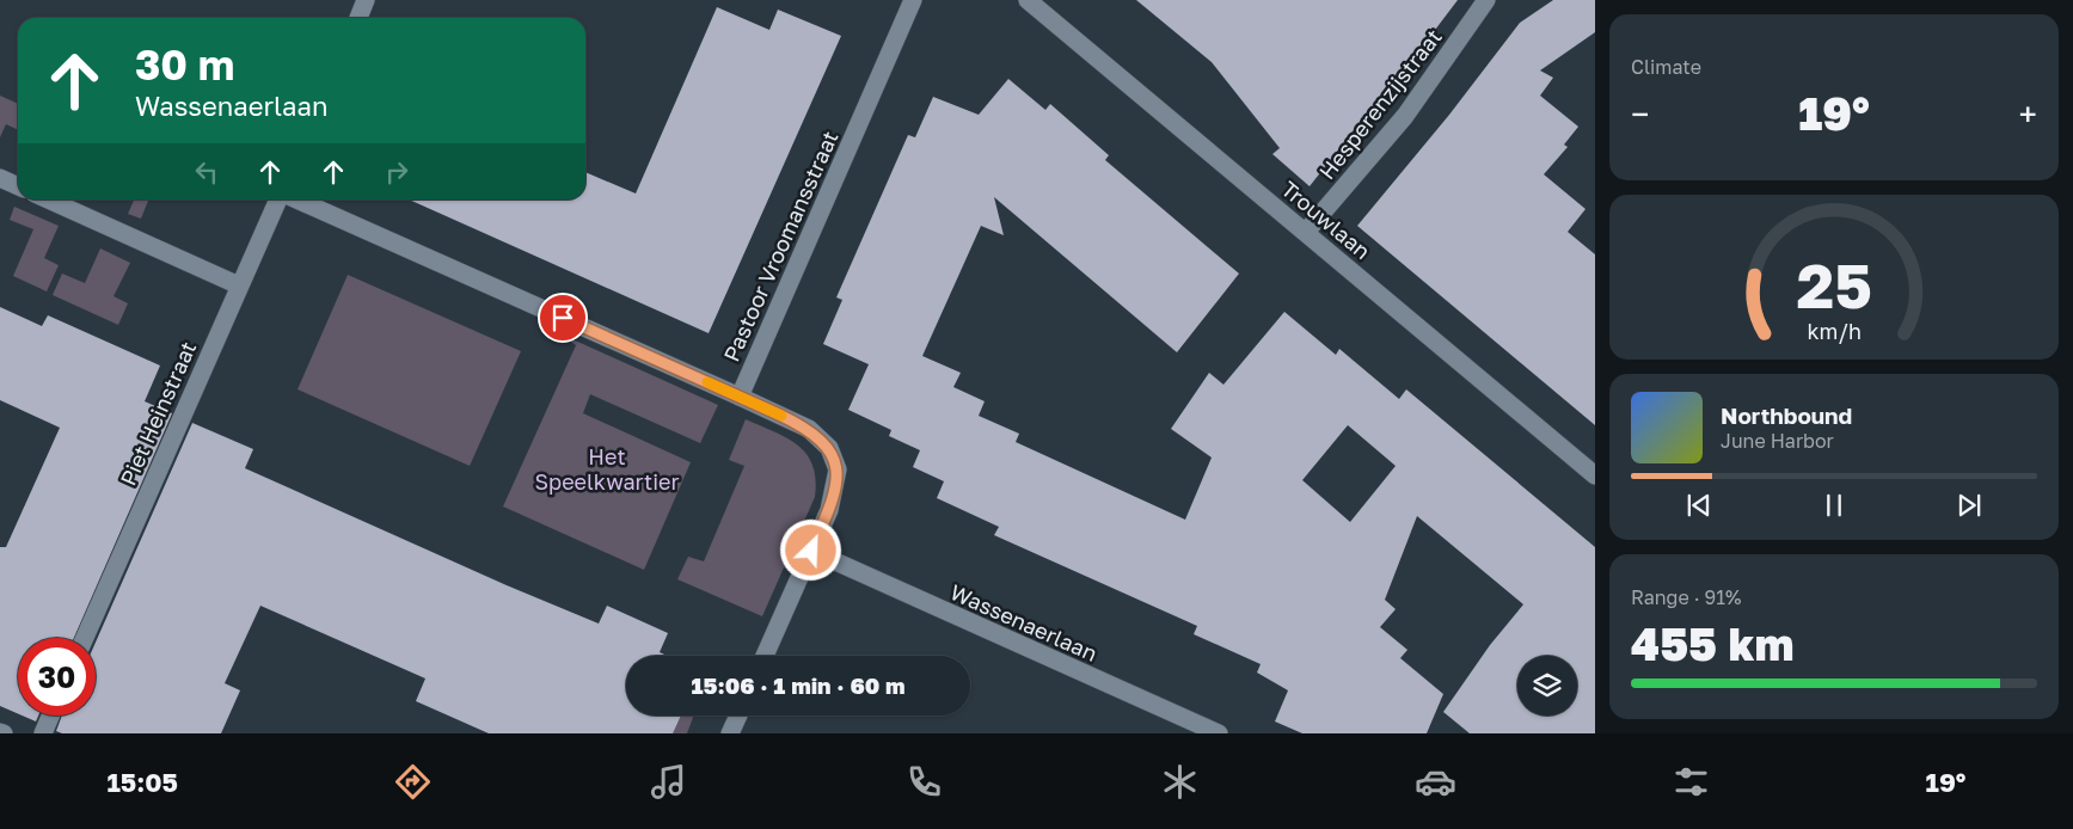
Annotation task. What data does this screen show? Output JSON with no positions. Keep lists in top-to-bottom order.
{
  "streets": {
    "street": [
      "Hesperenzijstraat",
      "Trouwlaan",
      "Pastoor Vroomansstraat",
      "Piet Heinstraat",
      "Wassenaerlaan"
    ]
  },
  "crossings": [
    ["Hesperenzijstraat", "Trouwlaan"],
    ["Pastoor Vroomansstraat", "Wassenaerlaan"]
  ],
  "parks": ["Het Speelkwartier"],
  "page": {
    "tile": [
      "Climate",
      ["Range · 91%", "455 km"]
    ],
    "turn": ["30 m", "Wassenaerlaan"],
    "heat": ["−", "19°", "+"],
    "song": ["Northbound", "June Harbor"],
    "limit": "30",
    "trip": "15:06 · 1 min · 60 m",
    "tabs": ["15:05", "19°"],
    "gauge": ["25", "km/h"]
  }
}
